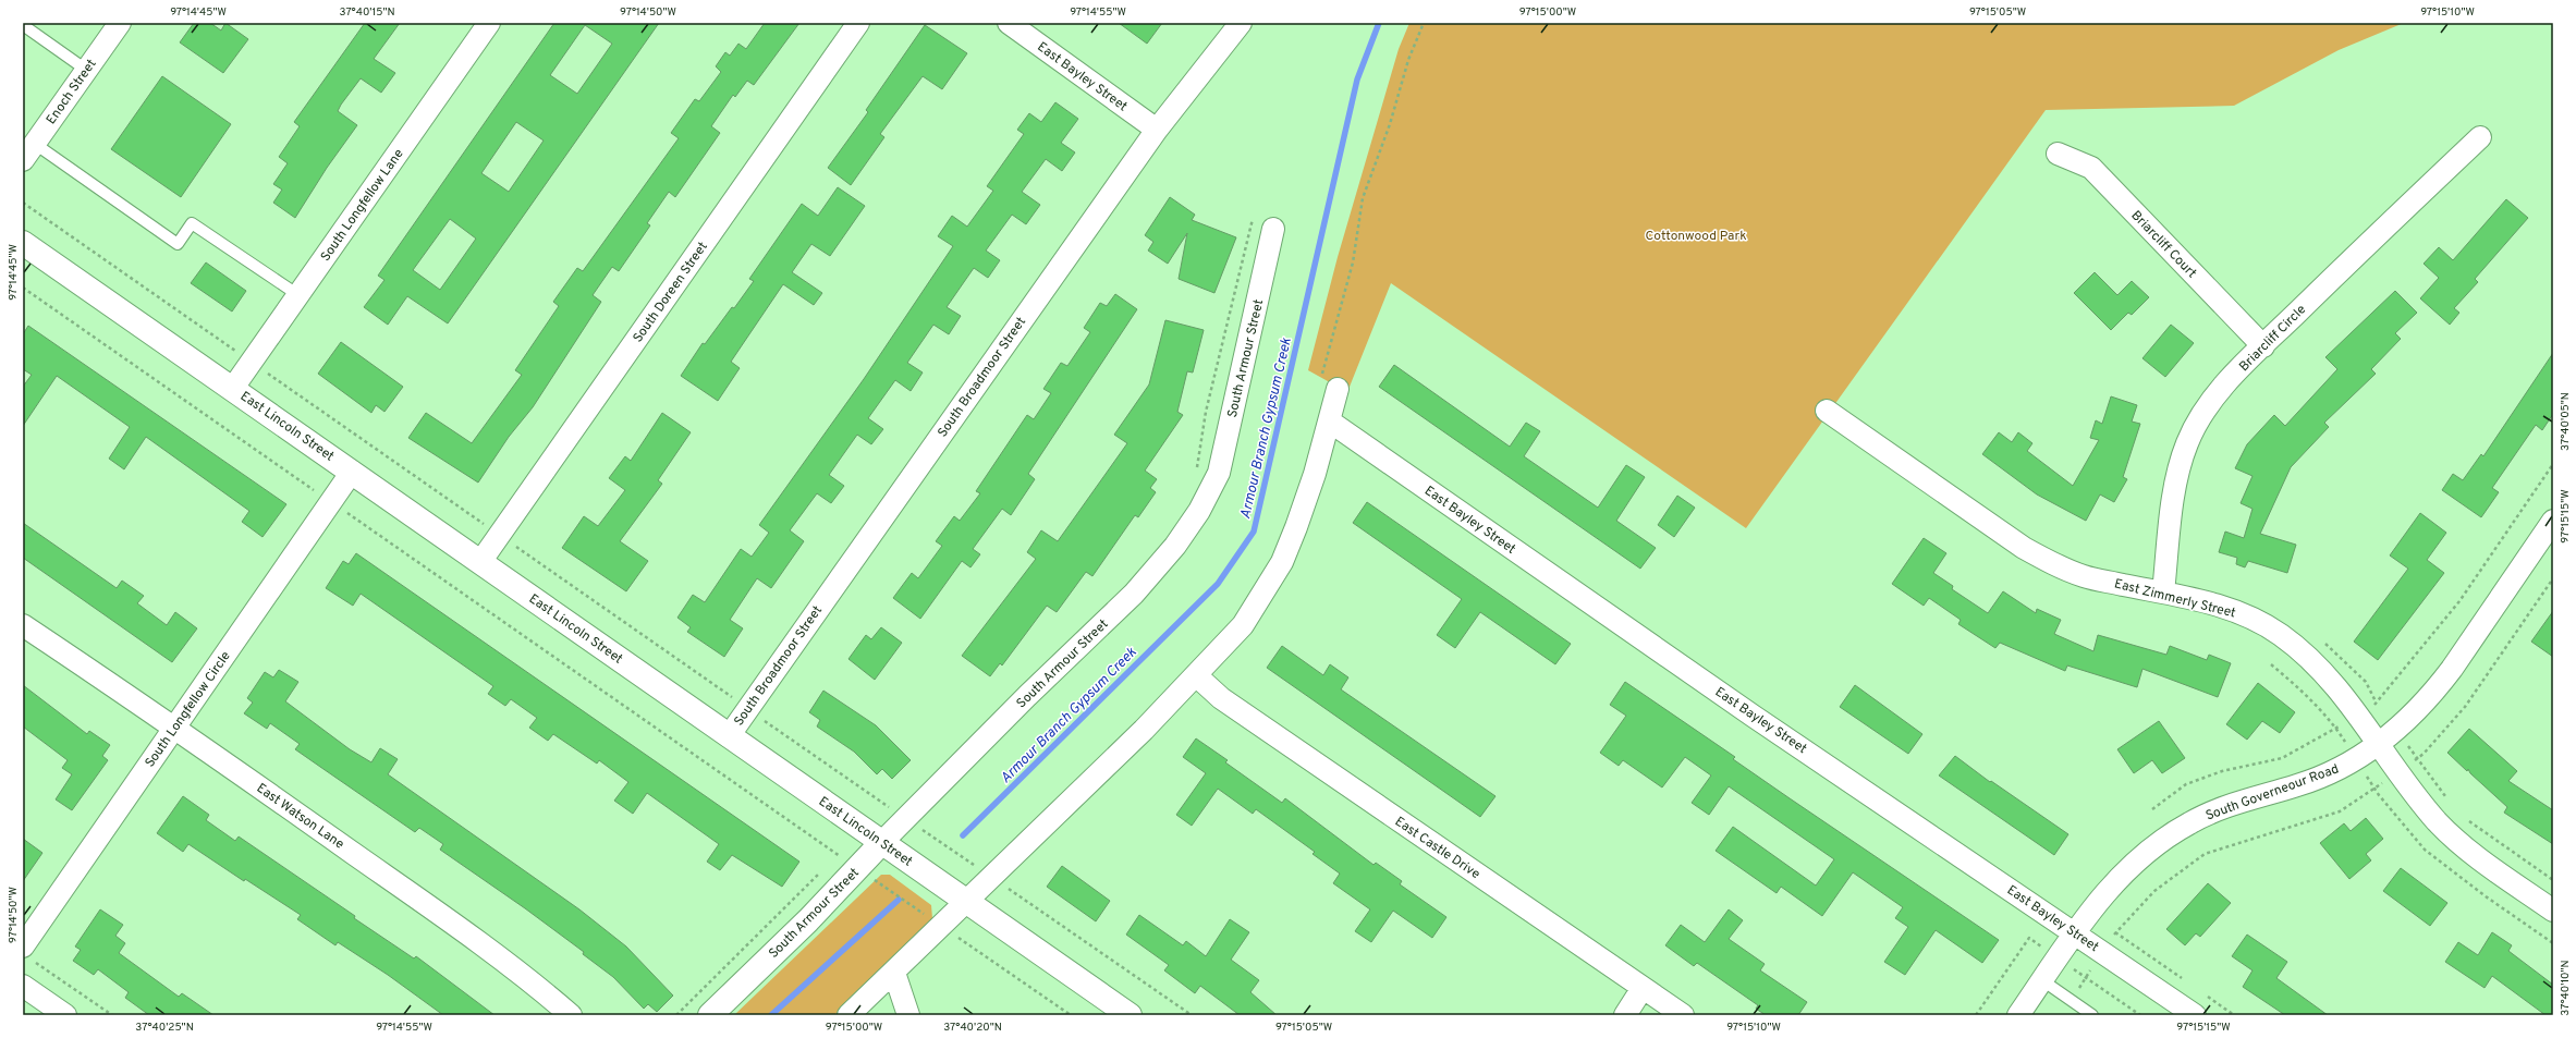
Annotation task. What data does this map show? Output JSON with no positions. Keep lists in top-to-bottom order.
{
  "streets": {
    "street": [
      "East Bayley Street",
      "Enoch Street",
      "South Longfellow Lane",
      "Briarcliff Court",
      "South Doreen Street",
      "Briarcliff Circle",
      "South Armour Street",
      "South Broadmoor Street",
      "East Lincoln Street",
      "East Zimmerly Street",
      "South Longfellow Circle",
      "South Governeour Road",
      "East Watson Lane",
      "East Castle Drive"
    ]
  },
  "crossings": [
    ["East Bayley Street", "South Broadmoor Street"],
    ["East Bayley Street", "South Governeour Road"],
    ["South Longfellow Lane", "East Lincoln Street"],
    ["Briarcliff Court", "Briarcliff Circle"],
    ["South Doreen Street", "East Lincoln Street"],
    ["Briarcliff Circle", "East Zimmerly Street"],
    ["South Armour Street", "East Lincoln Street"],
    ["South Broadmoor Street", "East Lincoln Street"],
    ["East Lincoln Street", "South Longfellow Circle"],
    ["East Zimmerly Street", "South Governeour Road"],
    ["South Longfellow Circle", "East Watson Lane"]
  ],
  "water": ["Armour Branch Gypsum Creek"],
  "parks": ["Cottonwood Park"],
  "coordinates": [
    "97°14'45\"W",
    "37°40'15\"N",
    "97°14'50\"W",
    "97°14'55\"W",
    "97°15'00\"W",
    "97°15'05\"W",
    "97°15'10\"W",
    "37°40'05\"N",
    "97°15'15\"W",
    "37°40'10\"N",
    "37°40'25\"N",
    "37°40'20\"N"
  ]
}
